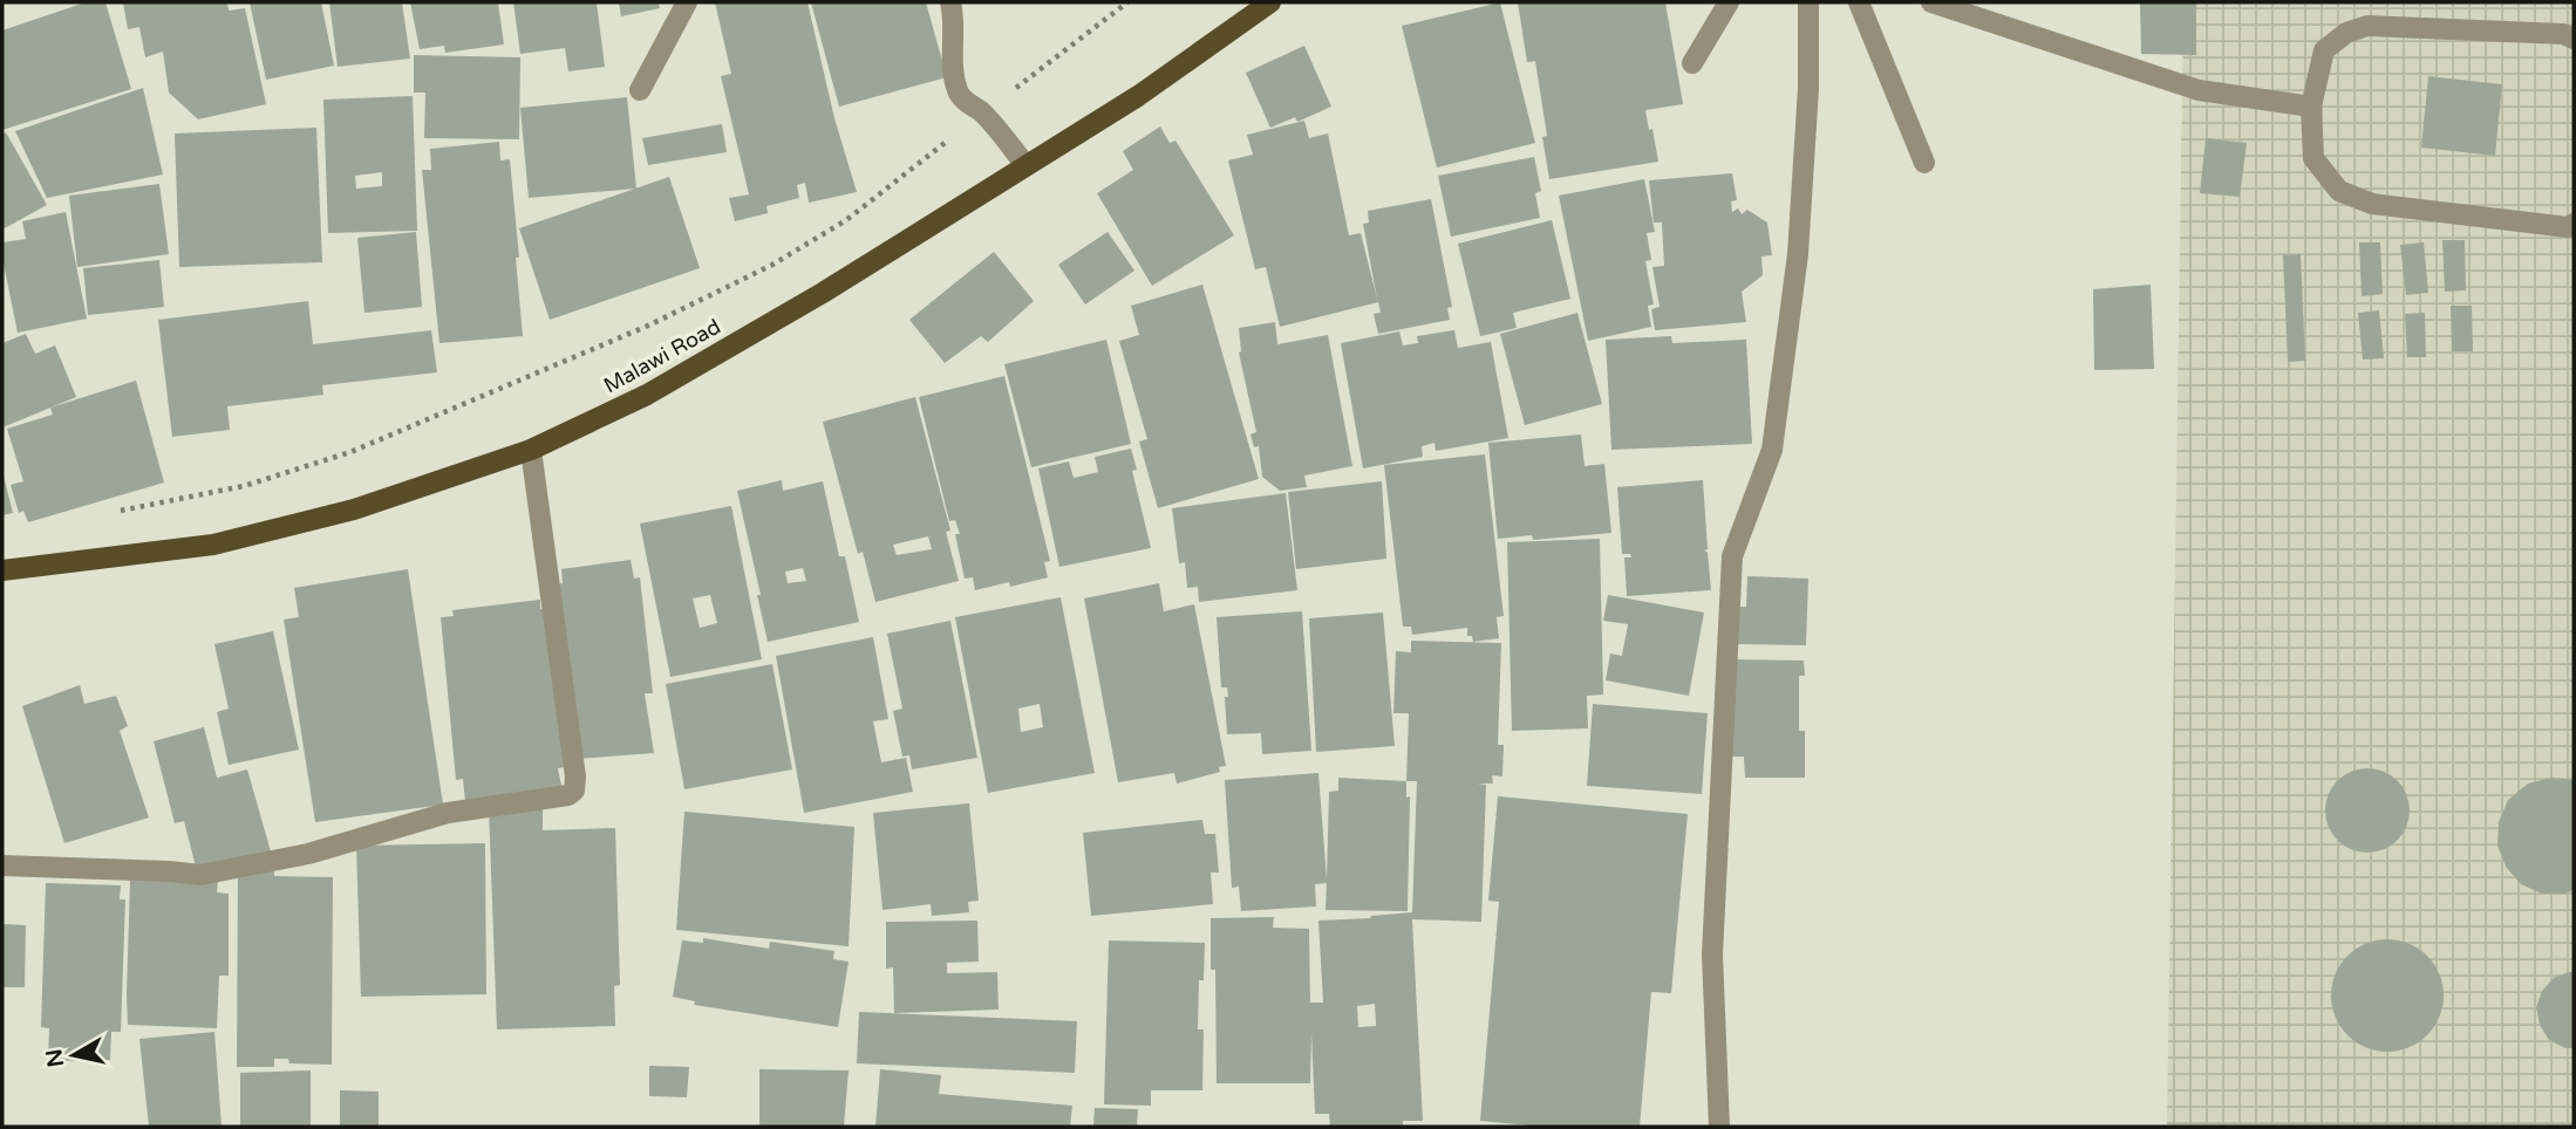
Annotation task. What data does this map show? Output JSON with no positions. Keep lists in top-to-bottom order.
{
  "streets": {
    "main road": ["Malawi Road"]
  },
  "north": "left"
}
